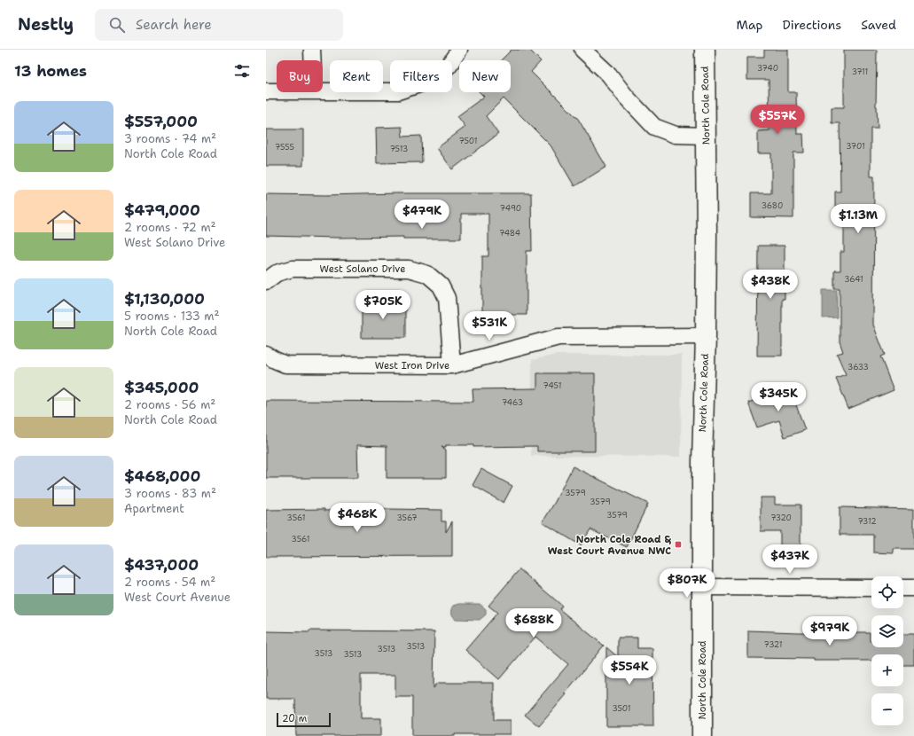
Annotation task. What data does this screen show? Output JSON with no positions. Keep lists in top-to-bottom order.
{
  "streets": {
    "main road": ["North Cole Road"],
    "street": ["West Solano Drive", "West Iron Drive"]
  },
  "crossings": [
    ["North Cole Road", "West Iron Drive"],
    ["West Solano Drive", "West Iron Drive"]
  ],
  "places": {
    "transit": ["North Cole Road & West Court Avenue NWC"]
  },
  "house_numbers": [
    "3740",
    "3711",
    "7501",
    "3701",
    "7555",
    "7513",
    "3680",
    "7490",
    "7484",
    "3641",
    "3633",
    "7451",
    "7463",
    "3579",
    "3579",
    "3579",
    "3561",
    "3567",
    "7320",
    "7312",
    "3561",
    "7321",
    "3513",
    "3513",
    "3513",
    "3513",
    "3501"
  ],
  "scale_bar": "20 m",
  "page": {
    "header": "Nestly",
    "search": "Search here",
    "nav": ["Map", "Directions", "Saved"],
    "heading": "13 homes",
    "chip": [
      "Buy",
      "Rent",
      "Filters",
      "New"
    ],
    "list": [
      {
        "name": "$557,000",
        "note": "3 rooms · 74 m² · North Cole Road"
      },
      {
        "name": "$479,000",
        "note": "2 rooms · 72 m² · West Solano Drive"
      },
      {
        "name": "$1,130,000",
        "note": "5 rooms · 133 m² · North Cole Road"
      },
      {
        "name": "$345,000",
        "note": "2 rooms · 56 m² · North Cole Road"
      },
      {
        "name": "$468,000",
        "note": "3 rooms · 83 m² · Apartment"
      },
      {
        "name": "$437,000",
        "note": "2 rooms · 54 m² · West Court Avenue"
      }
    ],
    "price": [
      "$557K",
      "$479K",
      "$1.13M",
      "$438K",
      "$705K",
      "$531K",
      "$345K",
      "$468K",
      "$437K",
      "$807K",
      "$688K",
      "$979K",
      "$554K"
    ],
    "map_buttons": ["+", "−"],
    "scale": "20 m"
  }
}
